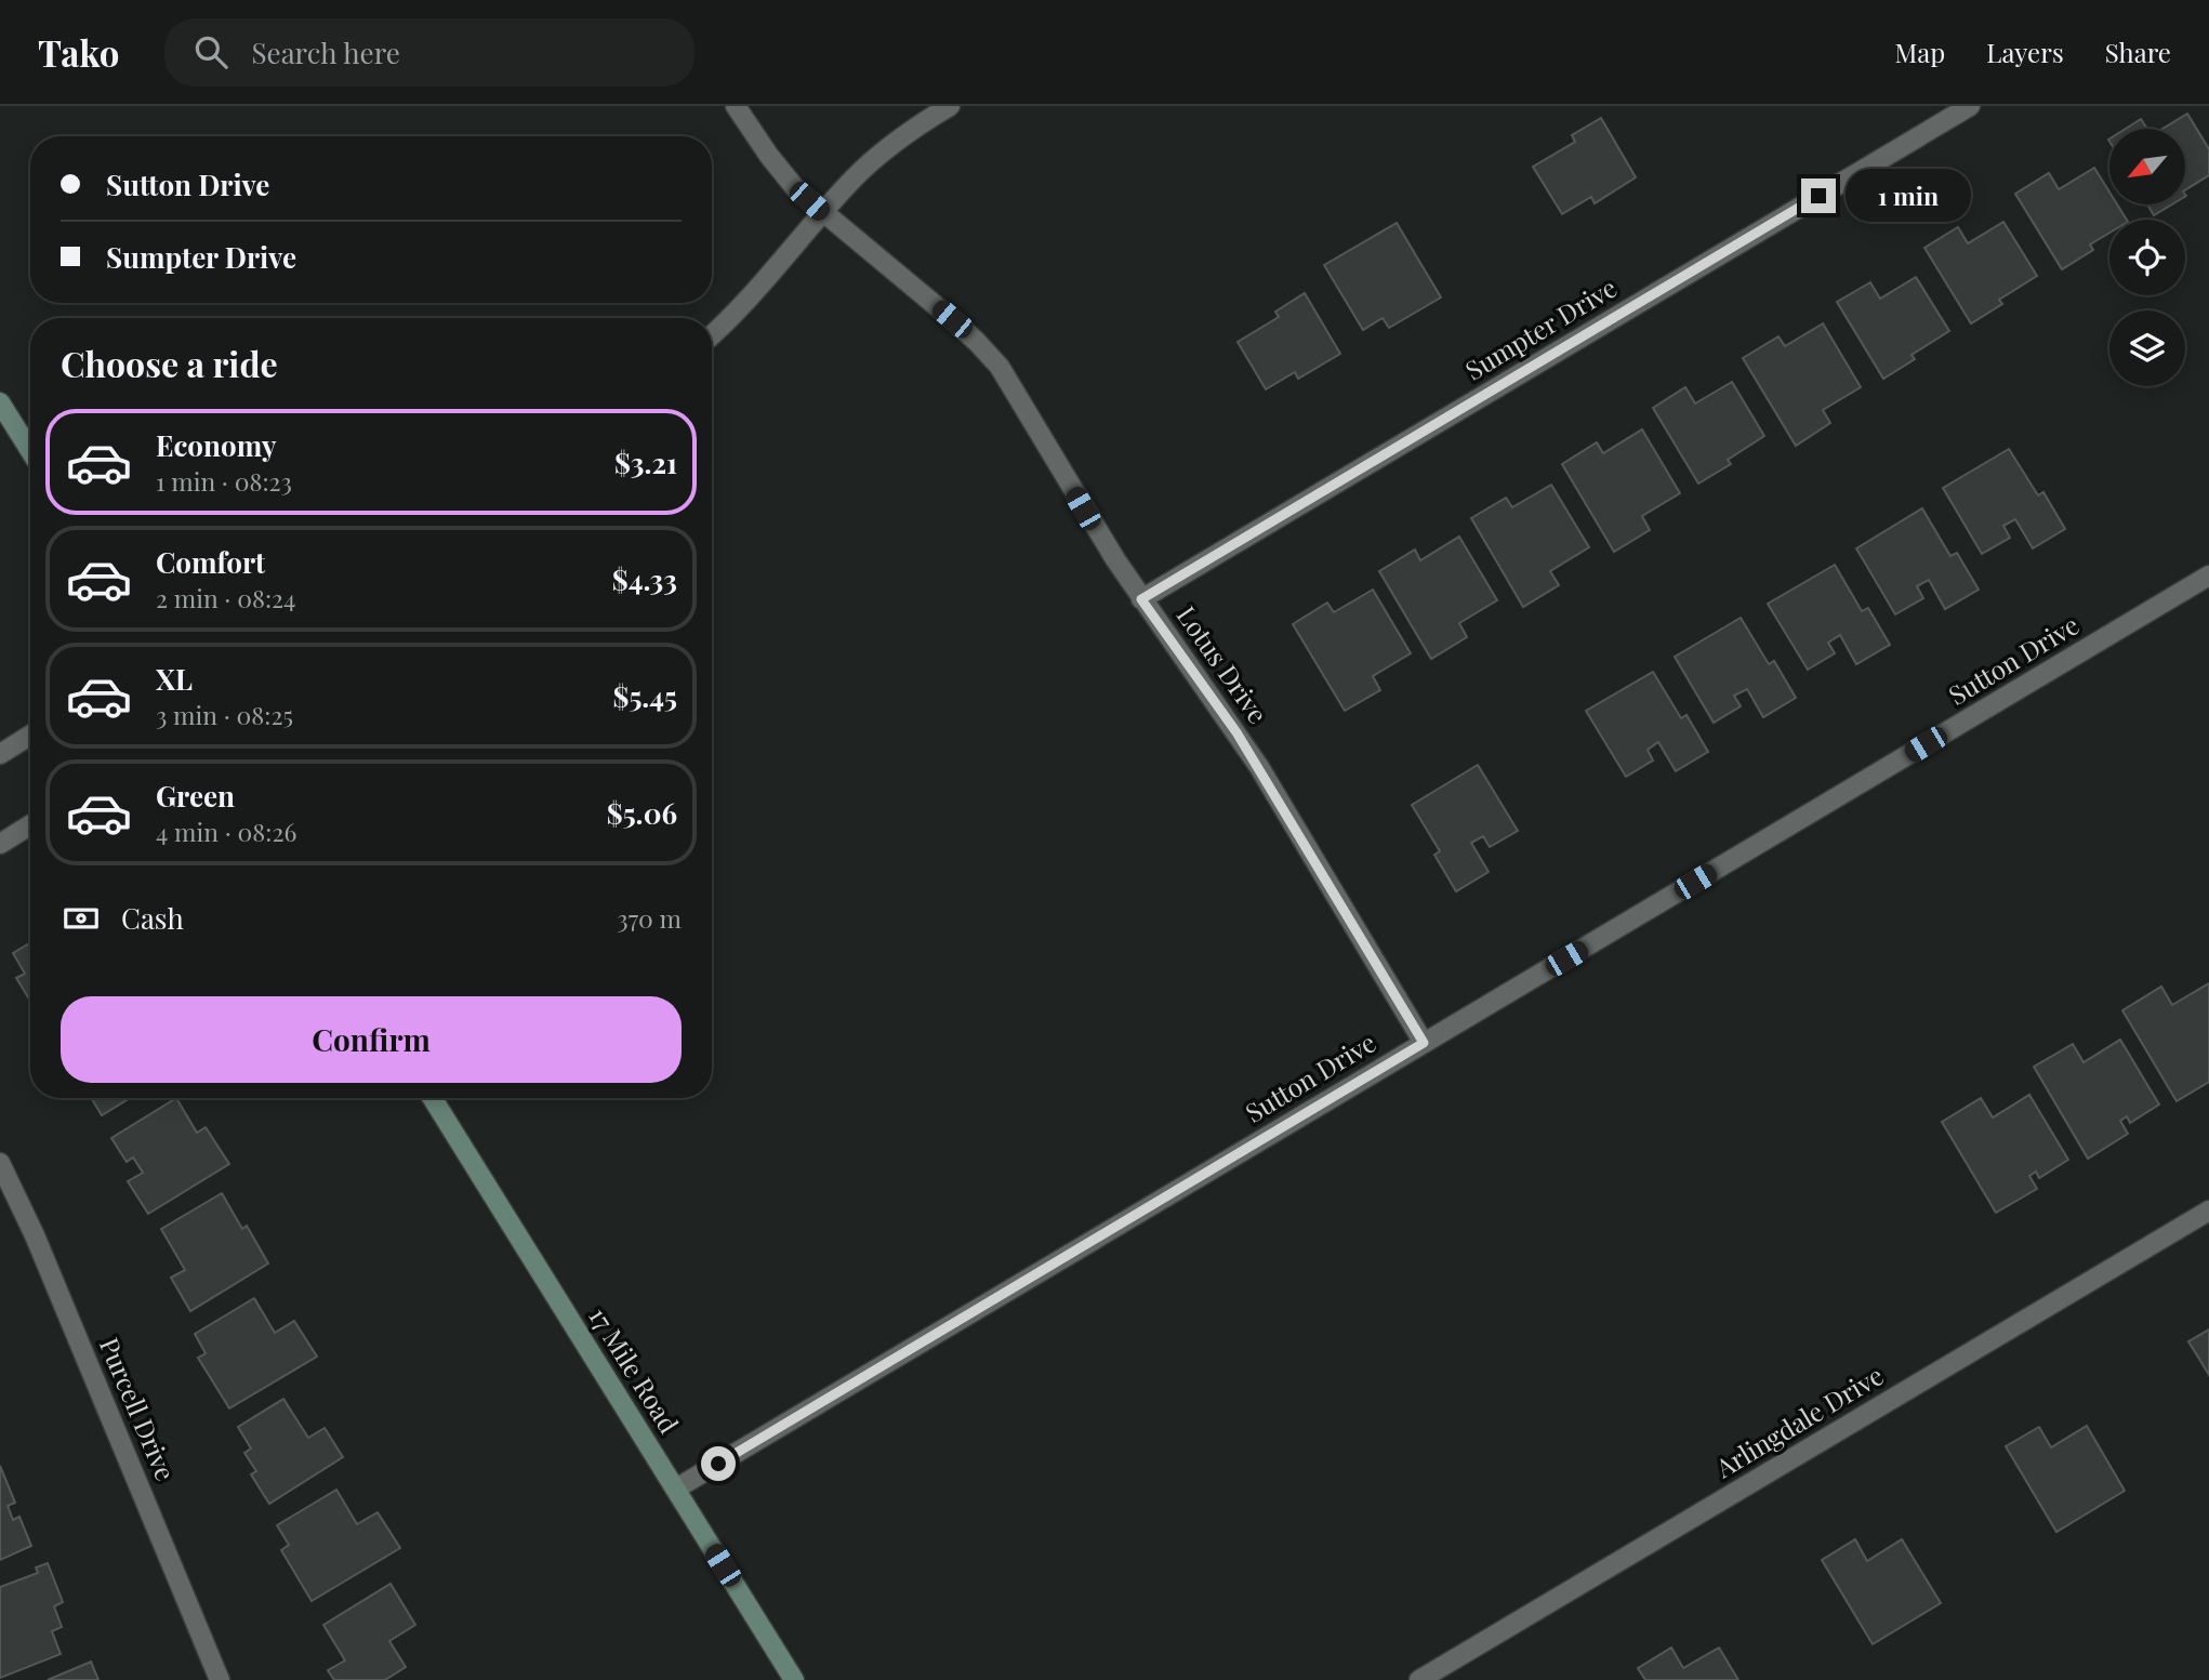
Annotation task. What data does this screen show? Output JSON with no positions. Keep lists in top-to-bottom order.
{
  "streets": {
    "main road": ["17 Mile Road"],
    "street": [
      "Sumpter Drive",
      "Sutton Drive",
      "Lotus Drive",
      "Purcell Drive",
      "Arlingdale Drive"
    ]
  },
  "crossings": [
    ["Sumpter Drive", "Lotus Drive"],
    ["Sutton Drive", "Lotus Drive"],
    ["Sutton Drive", "17 Mile Road"]
  ],
  "north": "bottom left",
  "page": {
    "header": "Tako",
    "search": "Search here",
    "nav": ["Map", "Layers", "Share"],
    "banner": ["Sutton Drive", "Sumpter Drive"],
    "bubble": "1 min",
    "heading": "Choose a ride",
    "list": [
      {
        "name": "Economy",
        "note": "1 min · 08:23",
        "value": "$3.21"
      },
      {
        "name": "Comfort",
        "note": "2 min · 08:24",
        "value": "$4.33"
      },
      {
        "name": "XL",
        "note": "3 min · 08:25",
        "value": "$5.45"
      },
      {
        "name": "Green",
        "note": "4 min · 08:26",
        "value": "$5.06"
      }
    ],
    "pay": ["Cash", "370 m"],
    "buttons": "Confirm"
  }
}
